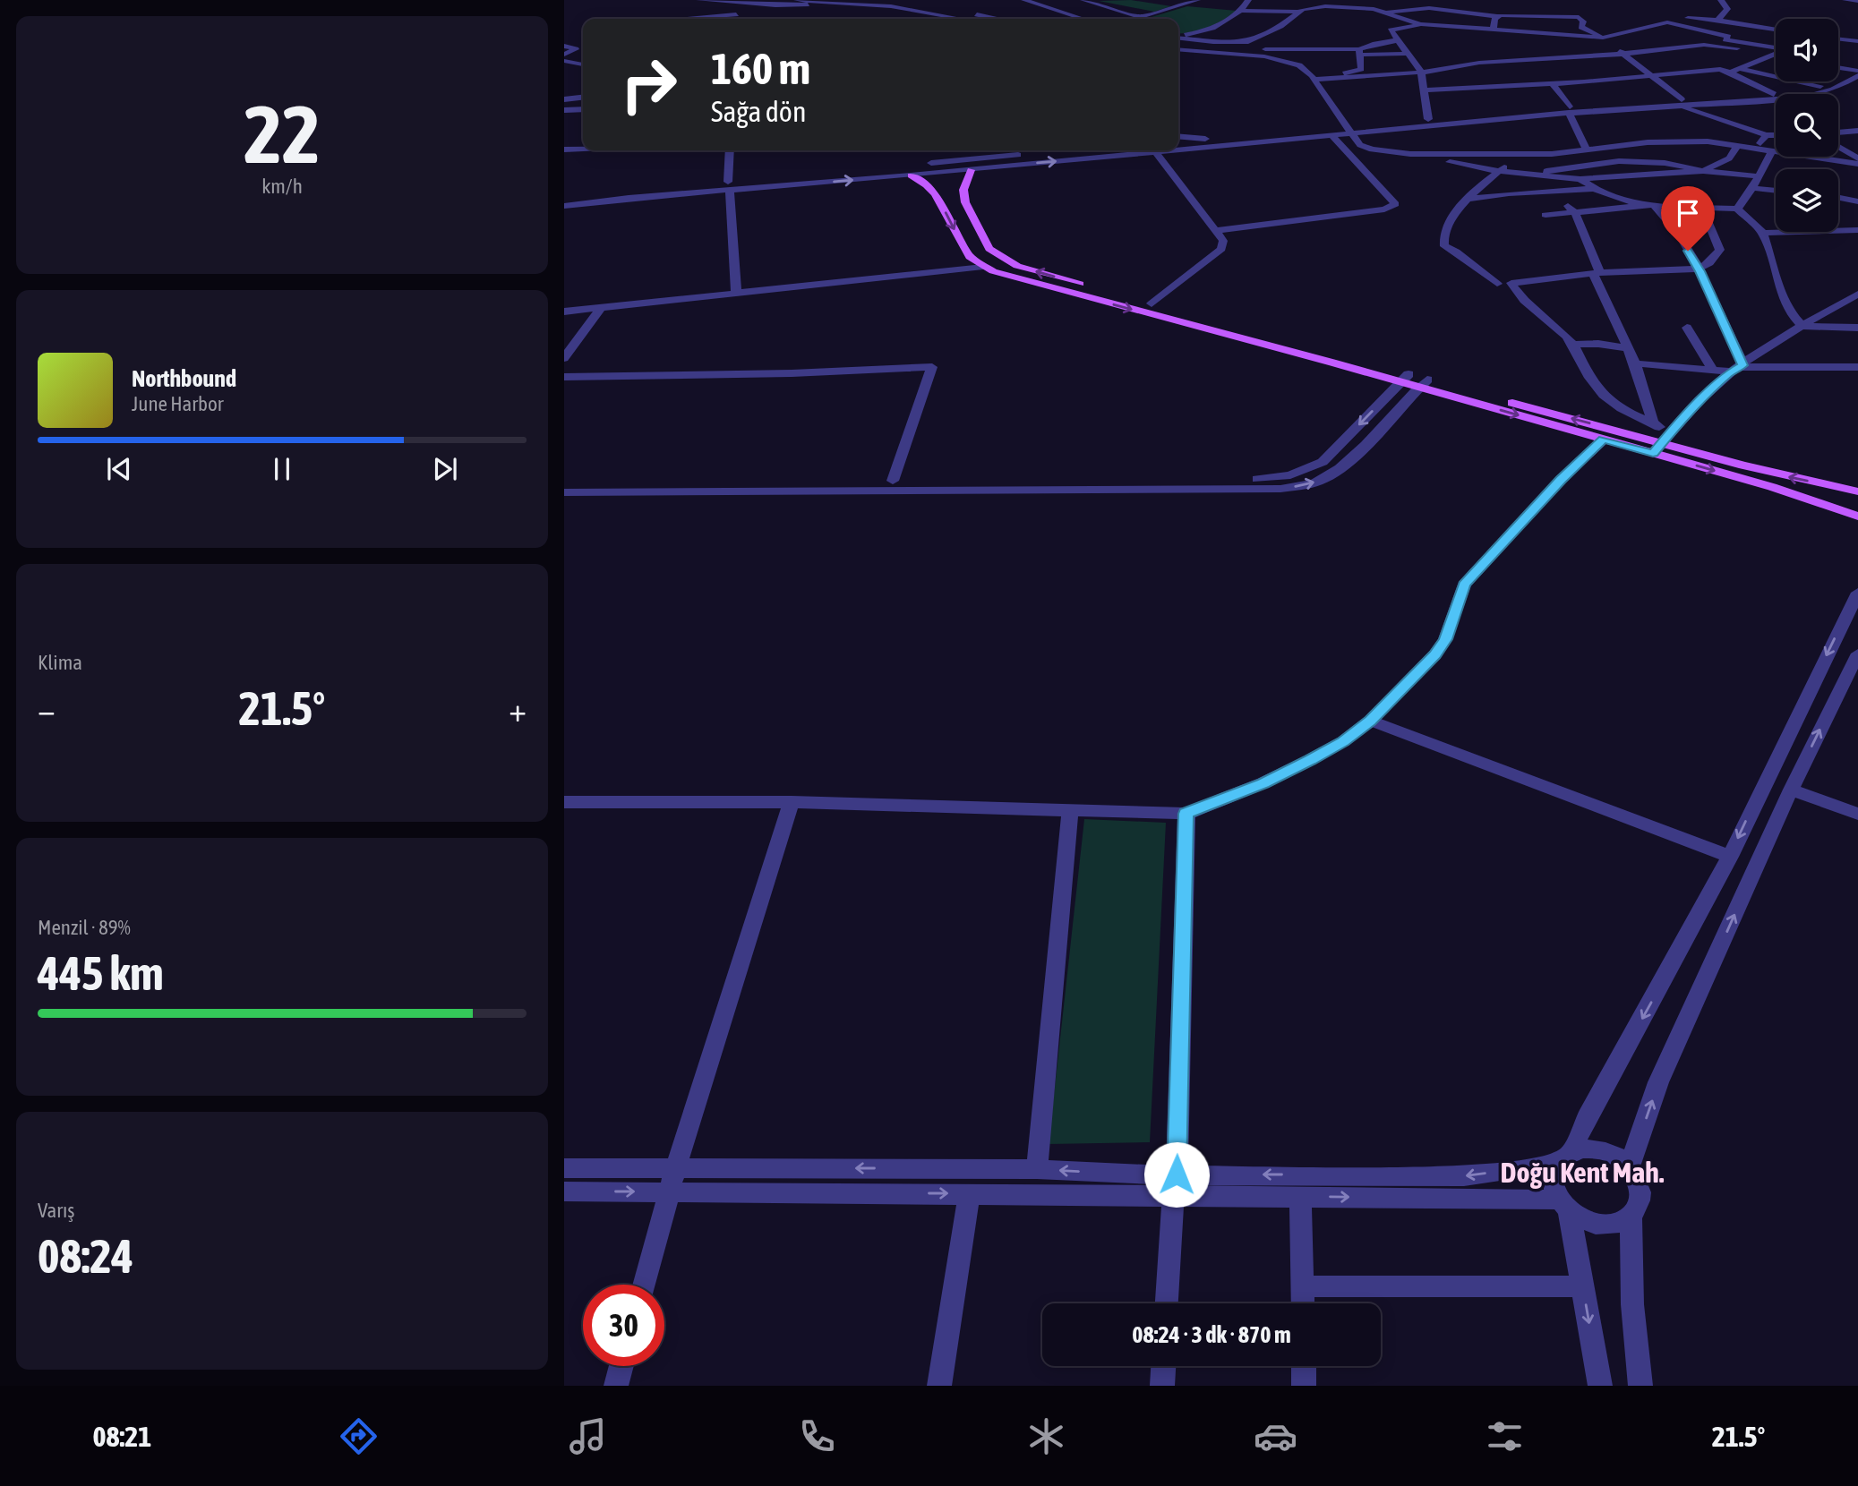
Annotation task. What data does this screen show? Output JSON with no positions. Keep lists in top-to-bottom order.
{
  "districts": ["Doğu Kent Mah."],
  "page": {
    "tile": [
      ["22", "km/h"],
      "Klima",
      ["Menzil · 89%", "445 km"],
      ["Varış", "08:24"]
    ],
    "turn": ["160 m", "Sağa dön"],
    "song": ["Northbound", "June Harbor"],
    "heat": ["−", "21.5°", "+"],
    "limit": "30",
    "trip": "08:24 · 3 dk · 870 m",
    "tabs": ["08:21", "21.5°"]
  }
}
